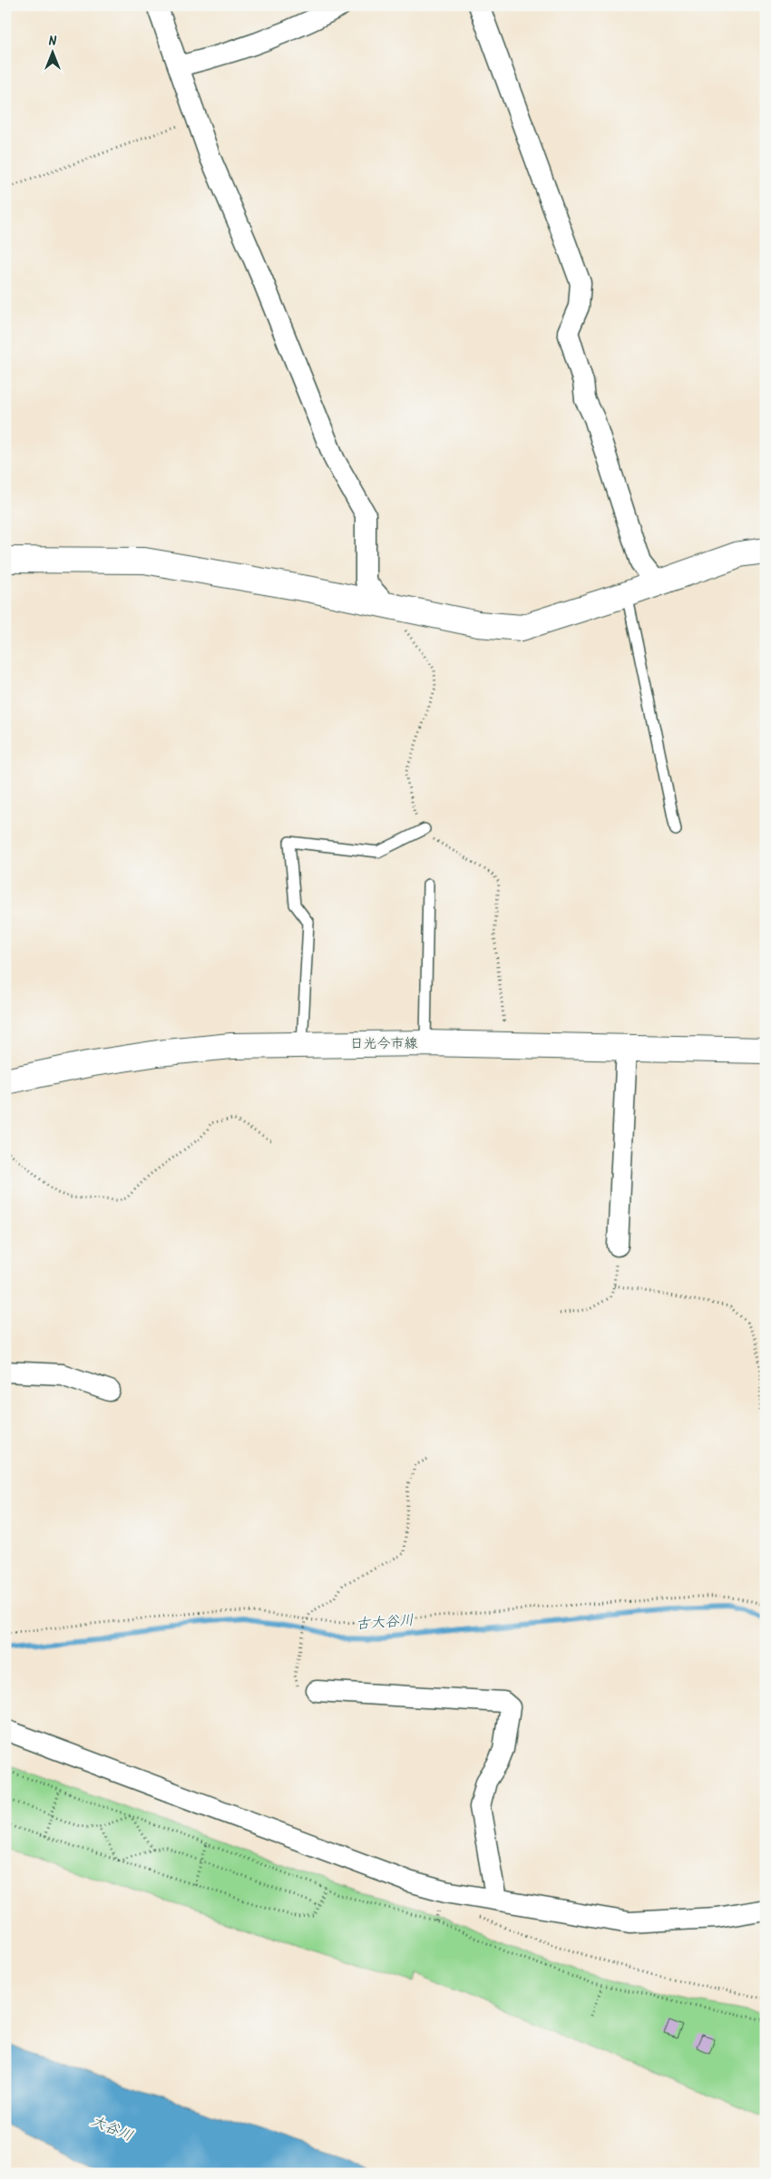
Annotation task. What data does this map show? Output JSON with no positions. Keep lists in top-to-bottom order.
{
  "streets": {
    "street": ["日光今市線"]
  },
  "water": ["古大谷川", "大谷川"],
  "north": "top"
}
